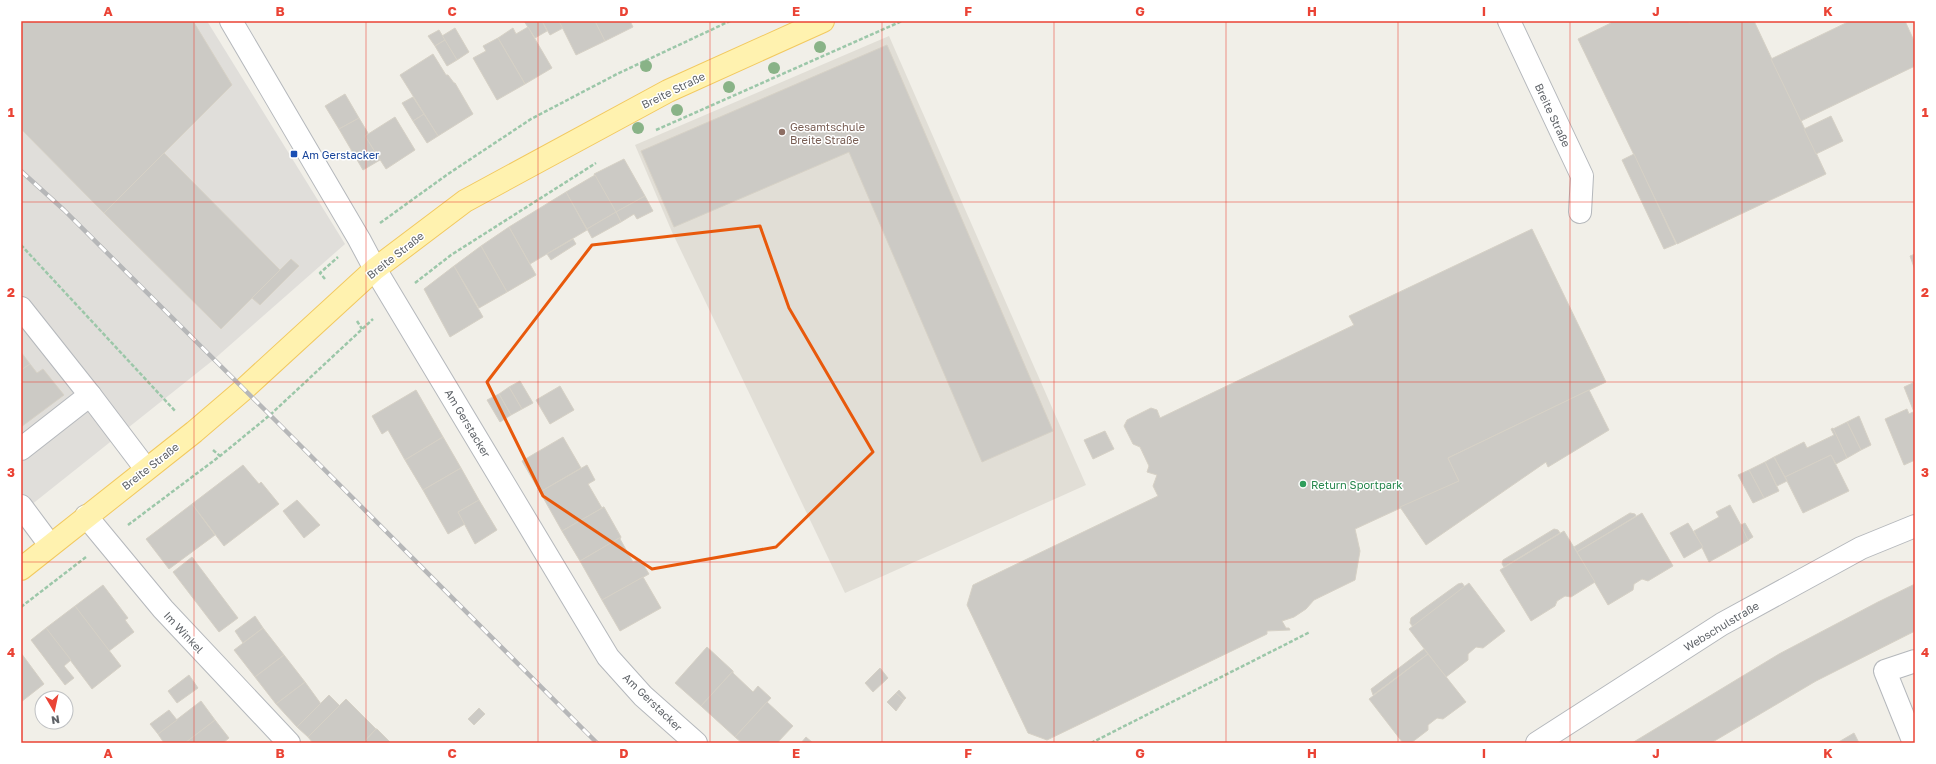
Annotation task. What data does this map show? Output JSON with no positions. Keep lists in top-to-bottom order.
{
  "streets": {
    "main road": ["Breite Straße"],
    "street": ["Am Gerstacker", "Webschulstraße", "Im Winkel"]
  },
  "crossings": [
    ["Breite Straße", "Am Gerstacker"],
    ["Breite Straße", "Im Winkel"]
  ],
  "places": {
    "other": ["Gesamtschule Breite Straße", "Return Sportpark"],
    "transit": ["Am Gerstacker"]
  },
  "north": "bottom",
  "grid": {
    "columns": [
      "A",
      "B",
      "C",
      "D",
      "E",
      "F",
      "G",
      "H",
      "I",
      "J",
      "K"
    ],
    "rows": [
      "1",
      "2",
      "3",
      "4"
    ]
  }
}
